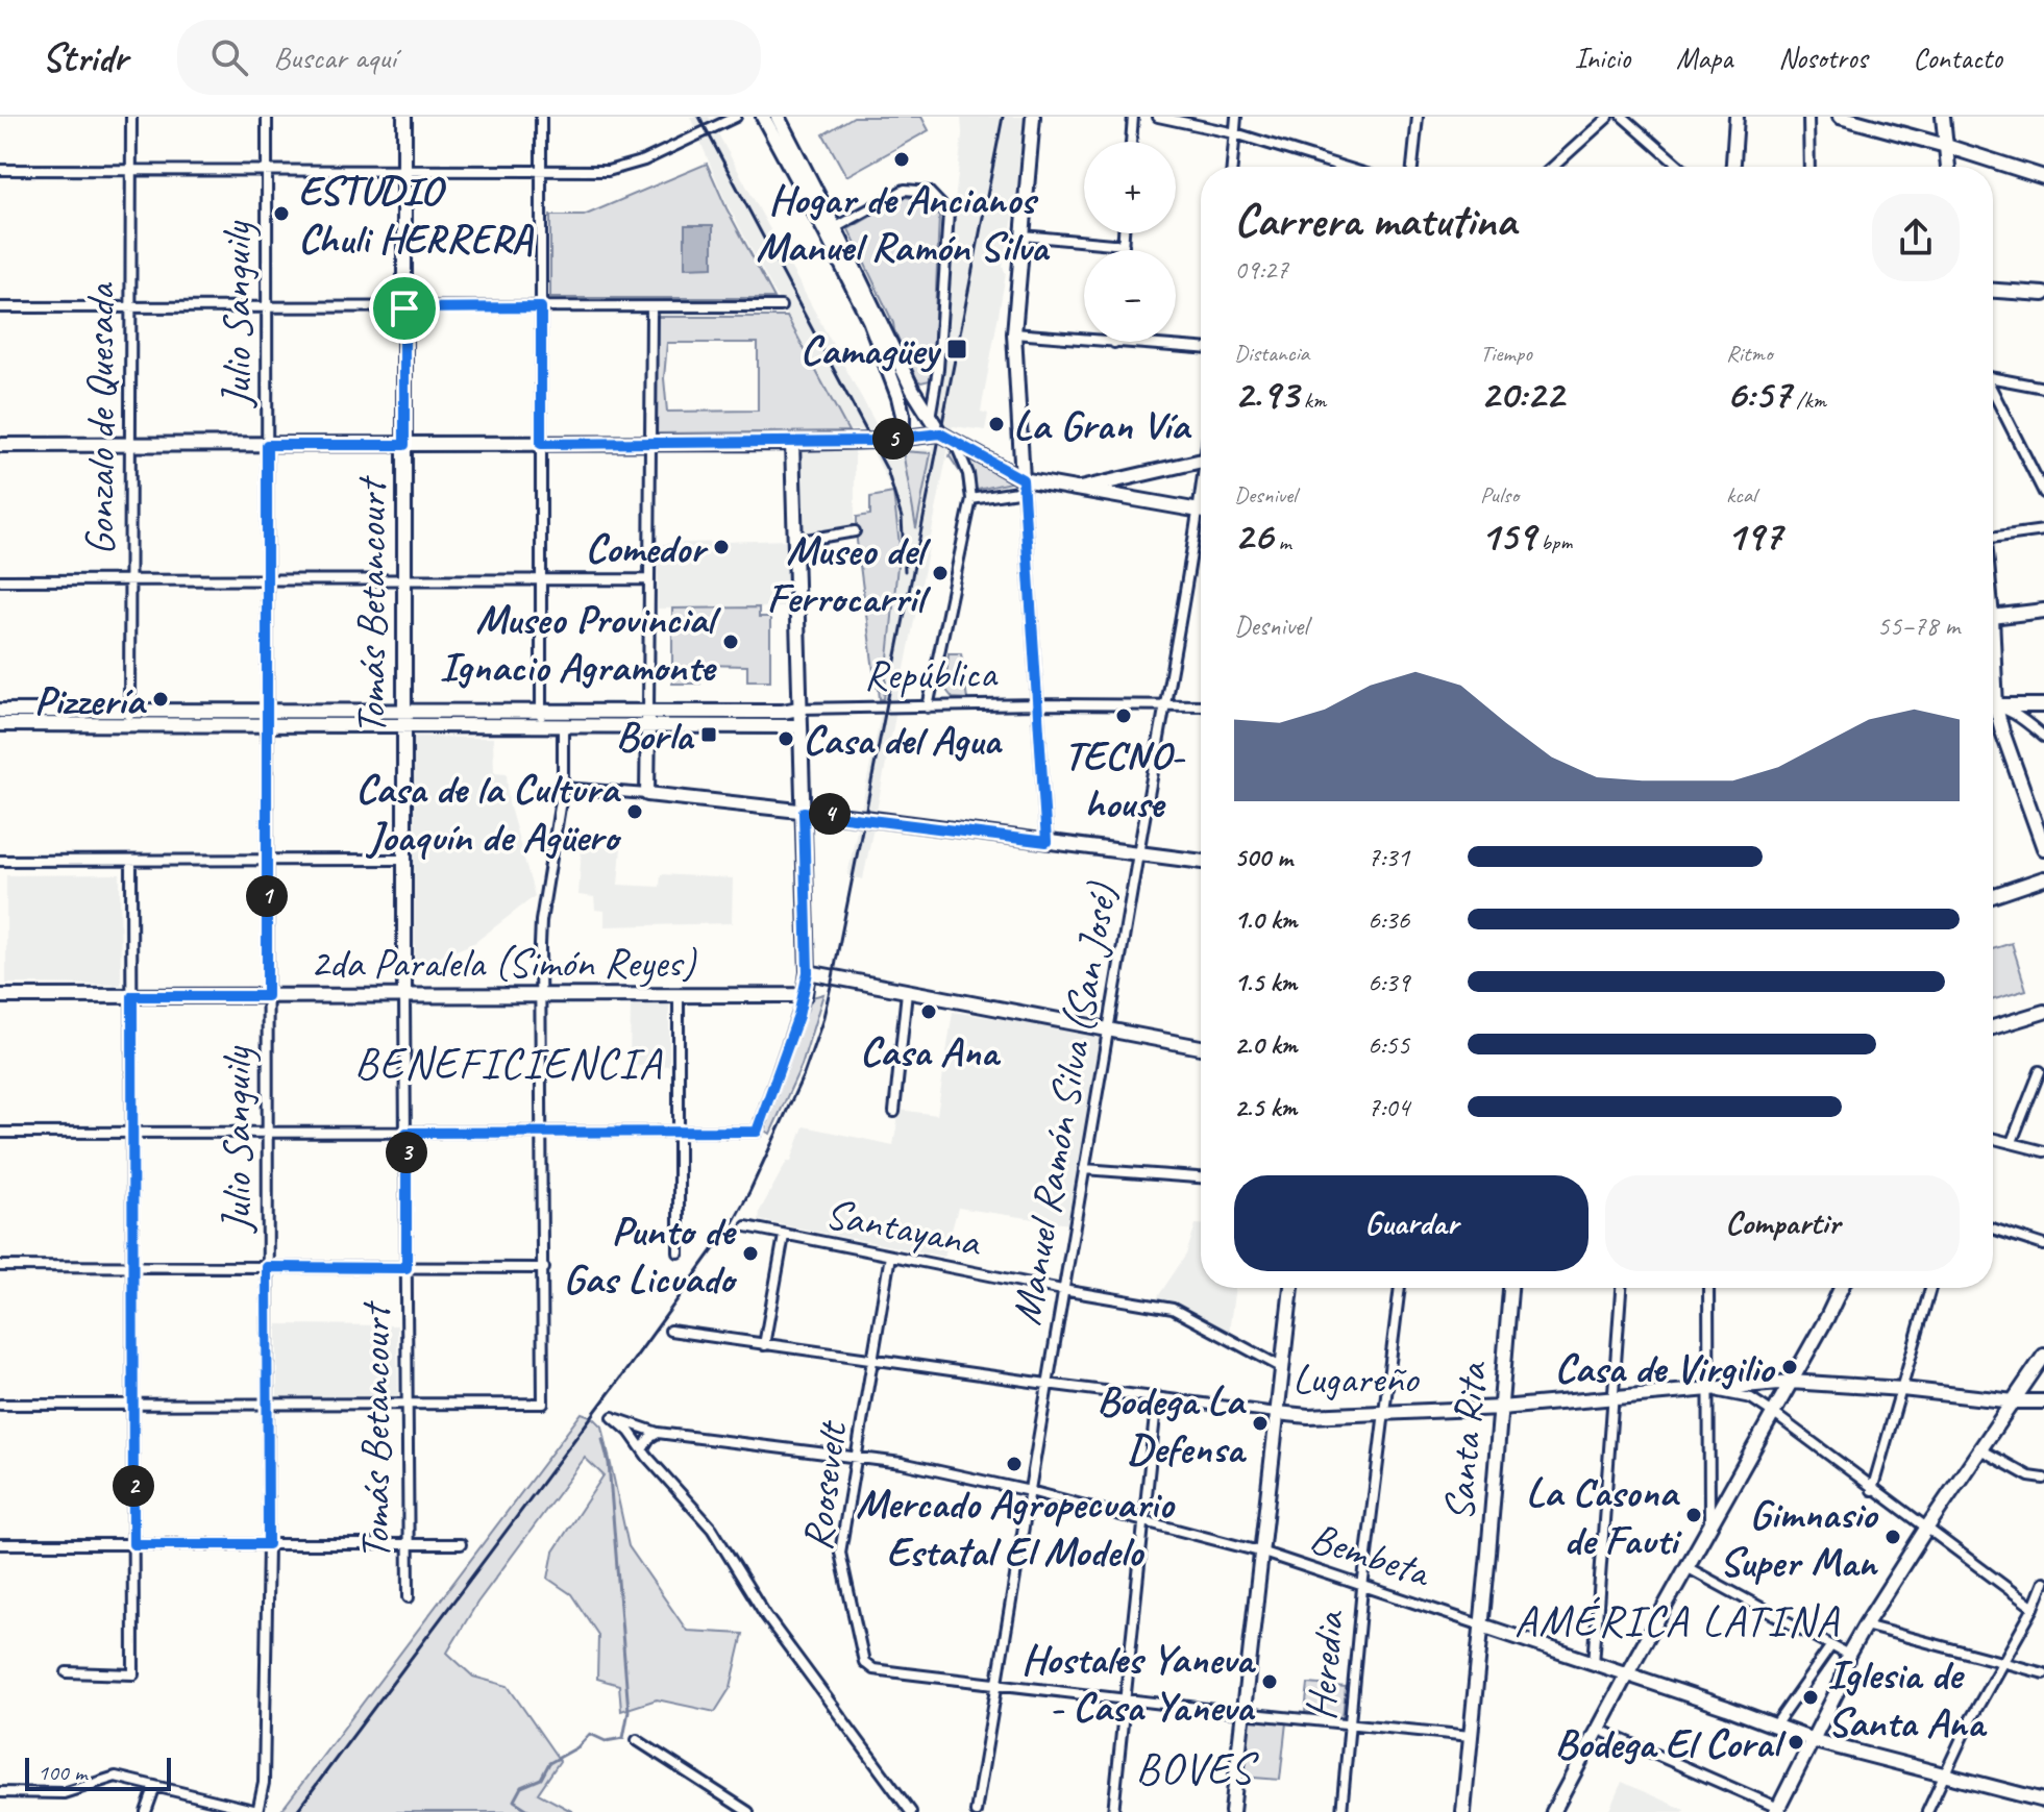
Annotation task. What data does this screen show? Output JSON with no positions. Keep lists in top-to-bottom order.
{
  "streets": {
    "street": [
      "Julio Sanguily",
      "Gonzalo de Quesada",
      "Tomás Betancourt",
      "República",
      "2da Paralela (Simón Reyes)",
      "Manuel Ramón Silva (San José)",
      "Santayana",
      "Lugareño",
      "Santa Rita",
      "Roosevelt",
      "Bembeta",
      "Heredia"
    ]
  },
  "crossings": [
    ["Julio Sanguily", "2da Paralela (Simón Reyes)"],
    ["Tomás Betancourt", "2da Paralela (Simón Reyes)"],
    ["República", "Manuel Ramón Silva (San José)"],
    ["Manuel Ramón Silva (San José)", "Santayana"],
    ["Manuel Ramón Silva (San José)", "Lugareño"],
    ["Manuel Ramón Silva (San José)", "Roosevelt"],
    ["Manuel Ramón Silva (San José)", "Bembeta"],
    ["Santayana", "Roosevelt"],
    ["Lugareño", "Santa Rita"],
    ["Lugareño", "Roosevelt"],
    ["Lugareño", "Heredia"],
    ["Santa Rita", "Roosevelt"],
    ["Santa Rita", "Bembeta"],
    ["Roosevelt", "Bembeta"],
    ["Roosevelt", "Heredia"],
    ["Bembeta", "Heredia"]
  ],
  "districts": ["BENEFICIENCIA", "AMÉRICA LATINA", "BOVES"],
  "places": {
    "other": [
      "Hogar de Ancianos Manuel Ramón Silva",
      "ESTUDIO Chuli HERRERA",
      "La Gran Vía",
      "Comedor",
      "Museo del Ferrocarril",
      "Museo Provincial Ignacio Agramonte",
      "Pizzería",
      "TECNO- house",
      "Casa del Agua",
      "Casa de la Cultura Joaquín de Agüero",
      "Casa Ana",
      "Punto de Gas Licuado",
      "Casa de Virgilio",
      "Bodega La Defensa",
      "Mercado Agropecuario Estatal El Modelo",
      "La Casona de Fauti",
      "Gimnasio Super Man",
      "Hostales Yaneva - Casa Yaneva",
      "Iglesia de Santa Ana",
      "Bodega El Coral"
    ],
    "transit": ["Camagüey", "Borla"]
  },
  "scale_bar": "100 m",
  "page": {
    "header": "Stridr",
    "search": "Buscar aquí",
    "nav": [
      "Inicio",
      "Mapa",
      "Nosotros",
      "Contacto"
    ],
    "map_buttons": ["+", "−"],
    "heading": ["Carrera matutina", "09:27"],
    "stats": [
      ["Distancia", "2.93 km"],
      ["Tiempo", "20:22"],
      ["Ritmo", "6:57 /km"],
      ["Desnivel", "26 m"],
      ["Pulso", "159 bpm"],
      ["kcal", "197"]
    ],
    "pins": [
      "5",
      "4",
      "1",
      "3",
      "2"
    ],
    "chart": ["Desnivel", "55–78 m"],
    "list": [
      {
        "name": "500 m",
        "note": "7:31"
      },
      {
        "name": "1.0 km",
        "note": "6:36"
      },
      {
        "name": "1.5 km",
        "note": "6:39"
      },
      {
        "name": "2.0 km",
        "note": "6:55"
      },
      {
        "name": "2.5 km",
        "note": "7:04"
      }
    ],
    "buttons": ["Guardar", "Compartir"],
    "scale": "100 m"
  }
}
